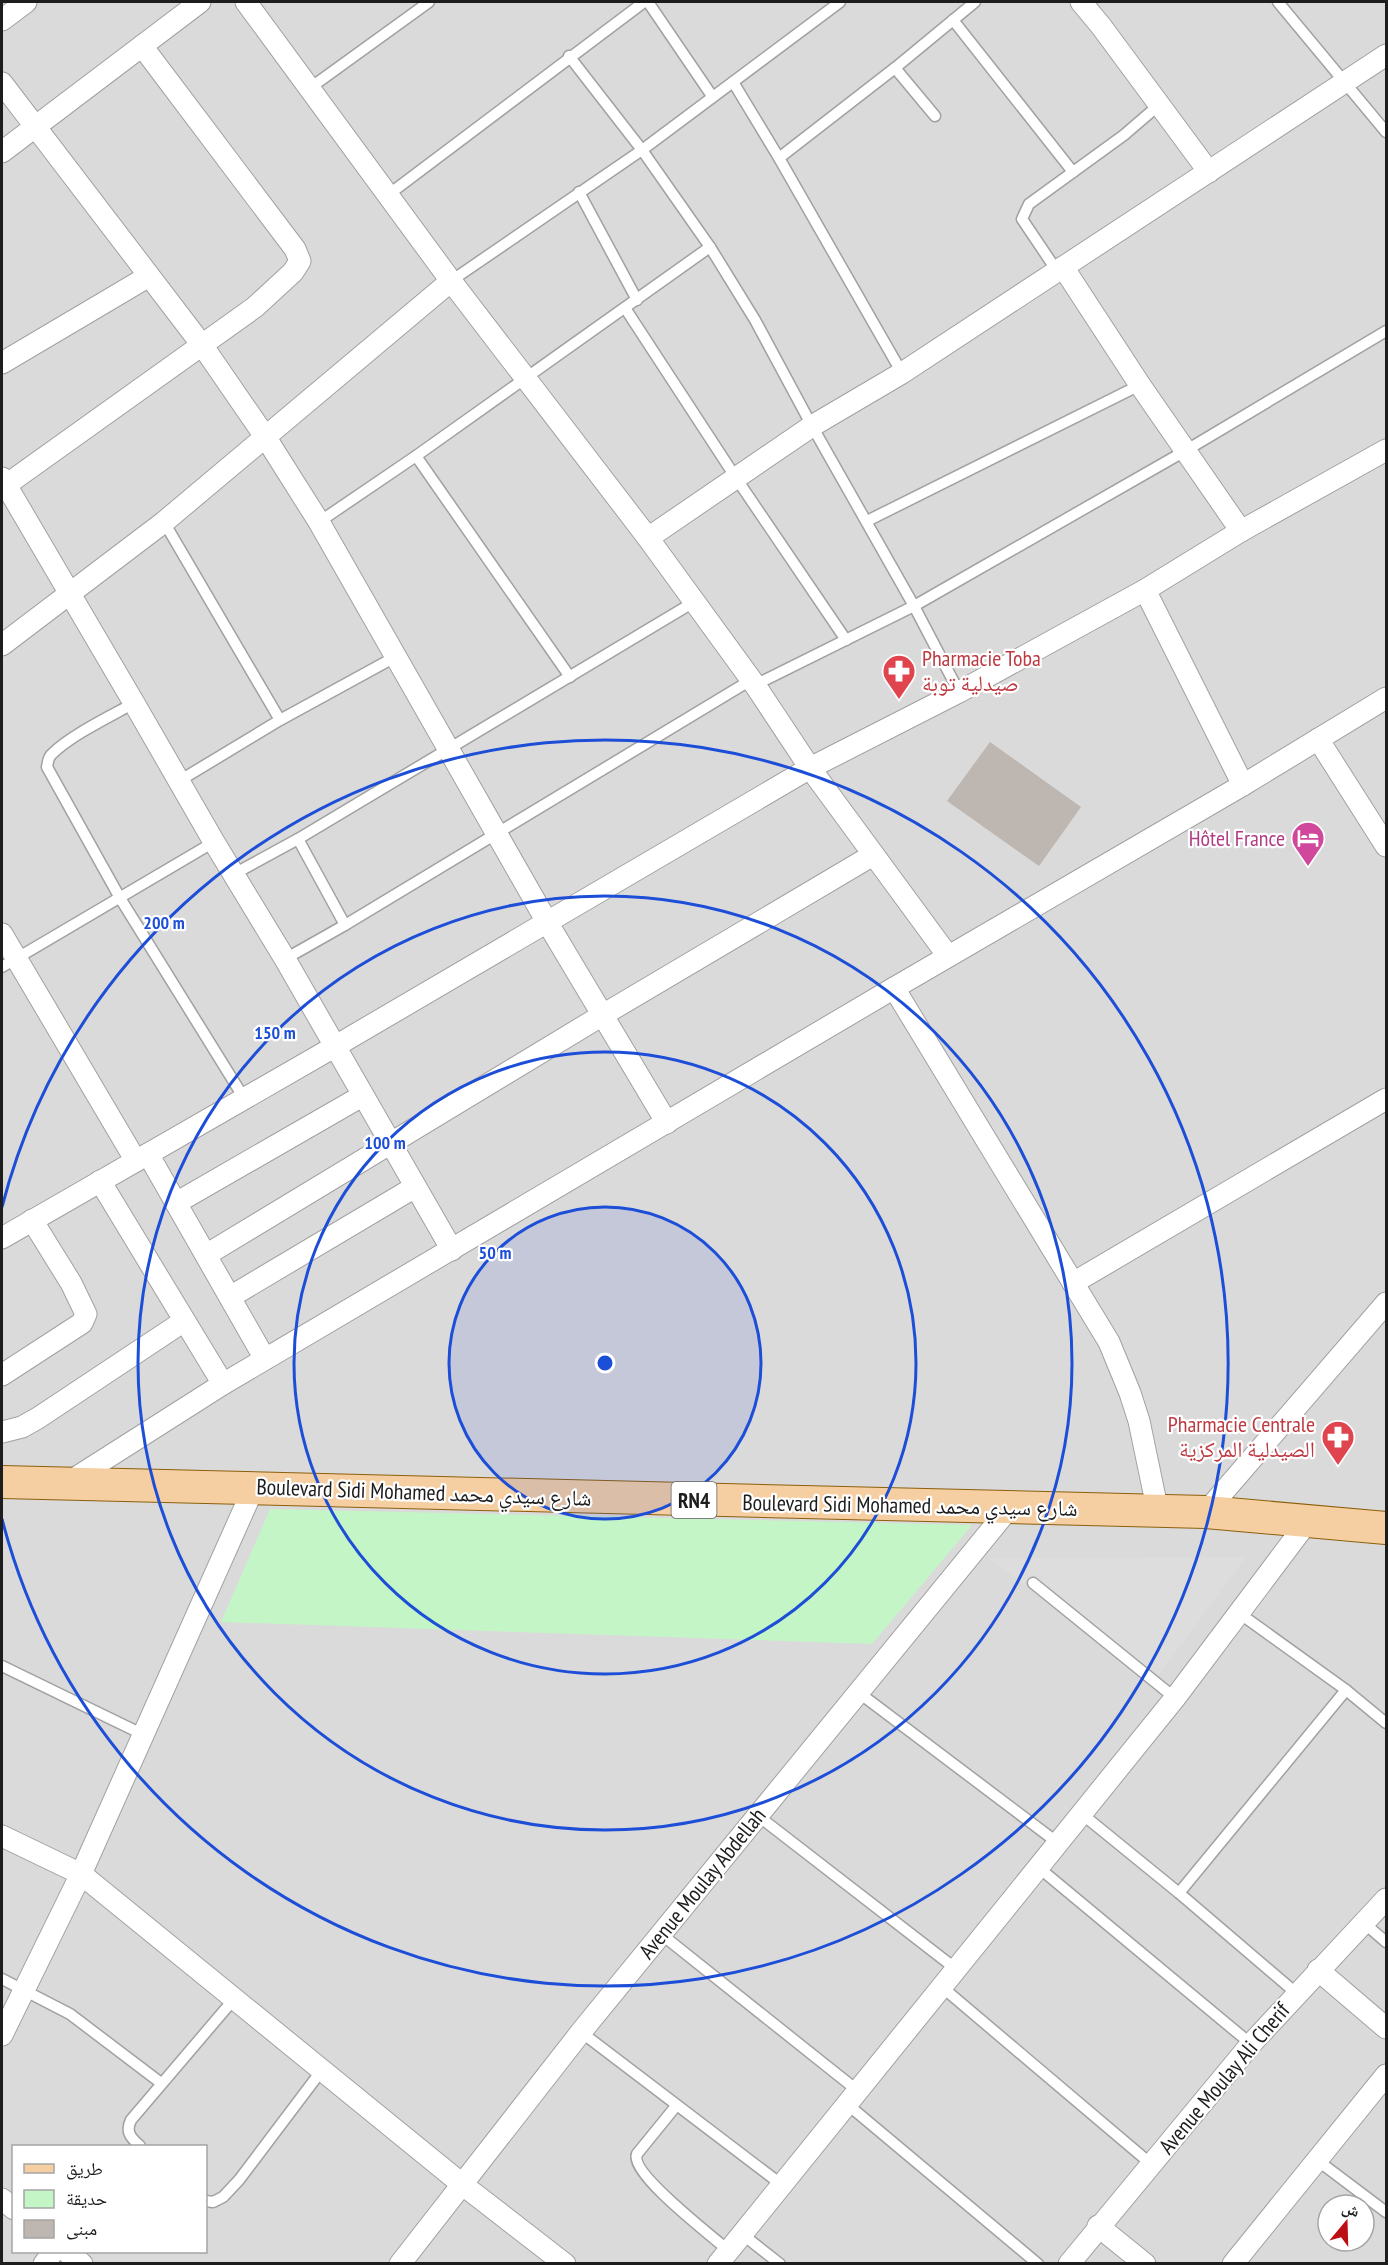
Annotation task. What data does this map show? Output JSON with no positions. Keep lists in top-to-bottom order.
{
  "streets": {
    "main road": ["Boulevard Sidi Mohamed شارع سيدي محمد", "RN4"],
    "street": ["Avenue Moulay Abdellah", "Avenue Moulay Ali Cherif"]
  },
  "crossings": [
    ["Boulevard Sidi Mohamed شارع سيدي محمد", "Avenue Moulay Abdellah"]
  ],
  "places": {
    "pharmacy": ["Pharmacie Toba صيدلية توبة", "Pharmacie Centrale الصيدلية المركزية"],
    "hotel": ["Hôtel France"]
  },
  "legend": ["طريق", "حديقة", "مبنى"],
  "north": "top",
  "rings": [
    "200 m",
    "150 m",
    "100 m",
    "50 m"
  ]
}
